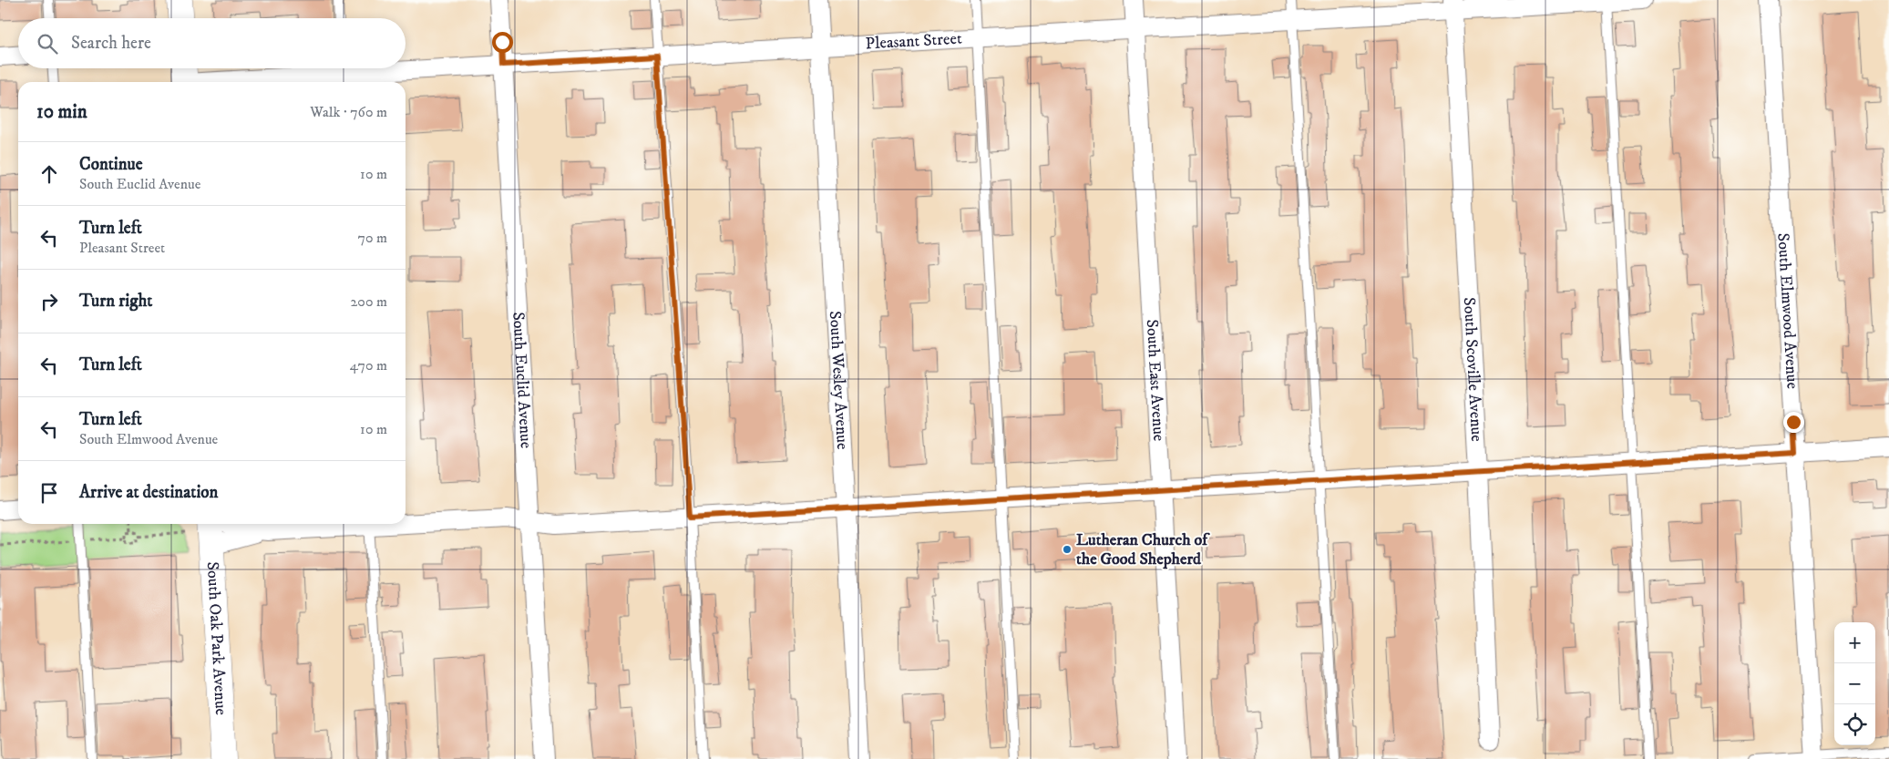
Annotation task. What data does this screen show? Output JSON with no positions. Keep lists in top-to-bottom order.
{
  "streets": {
    "street": [
      "Pleasant Street",
      "South Elmwood Avenue",
      "South Scoville Avenue",
      "South Euclid Avenue",
      "South Wesley Avenue",
      "South East Avenue",
      "South Oak Park Avenue"
    ]
  },
  "crossings": [
    ["Pleasant Street", "South Scoville Avenue"],
    ["Pleasant Street", "South Euclid Avenue"],
    ["Pleasant Street", "South Wesley Avenue"],
    ["Pleasant Street", "South East Avenue"]
  ],
  "places": ["Lutheran Church of the Good Shepherd"],
  "page": {
    "search": "Search here",
    "heading": ["10 min", "Walk · 760 m"],
    "list": [
      ["Continue", "South Euclid Avenue", "10 m"],
      ["Turn left", "Pleasant Street", "70 m"],
      ["Turn right", "200 m"],
      ["Turn left", "470 m"],
      ["Turn left", "South Elmwood Avenue", "10 m"],
      "Arrive at destination"
    ],
    "map_buttons": ["+", "−"]
  }
}
